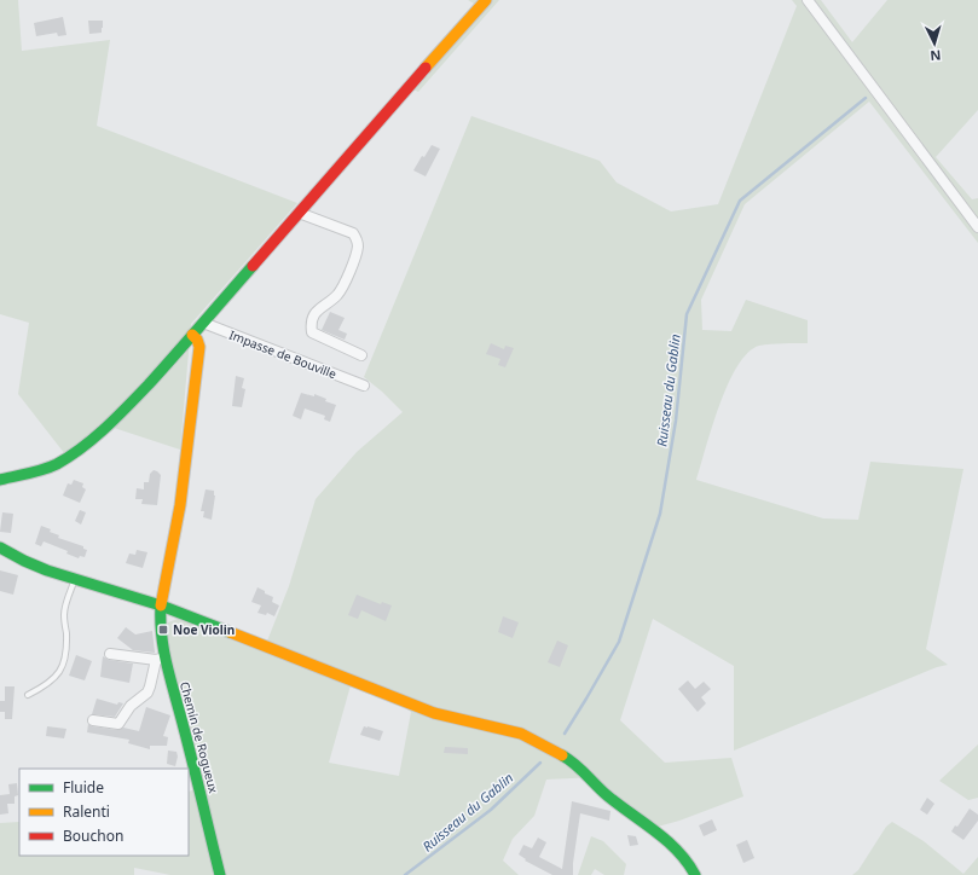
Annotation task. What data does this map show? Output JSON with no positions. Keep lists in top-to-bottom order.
{
  "streets": {
    "street": ["Impasse de Bouville", "Chemin de Rogueux"]
  },
  "water": ["Ruisseau du Gablin"],
  "places": {
    "transit": ["Noe Violin"]
  },
  "legend": ["Fluide", "Ralenti", "Bouchon"],
  "north": "bottom"
}
